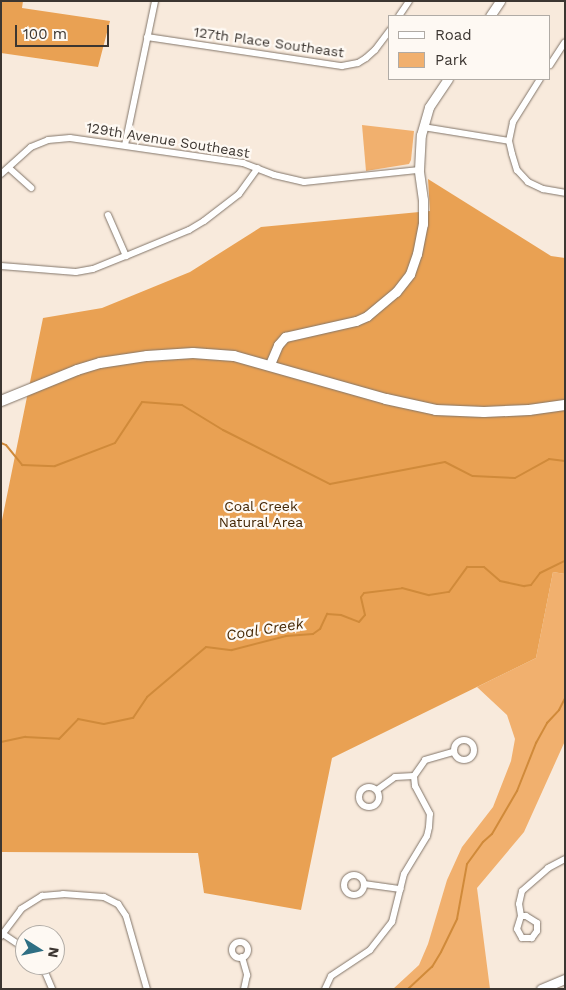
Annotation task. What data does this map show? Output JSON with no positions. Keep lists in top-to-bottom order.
{
  "streets": {
    "street": ["127th Place Southeast", "129th Avenue Southeast"]
  },
  "water": ["Coal Creek"],
  "parks": ["Coal Creek Natural Area"],
  "legend": ["Road", "Park"],
  "scale_bar": "100 m",
  "north": "right"
}
